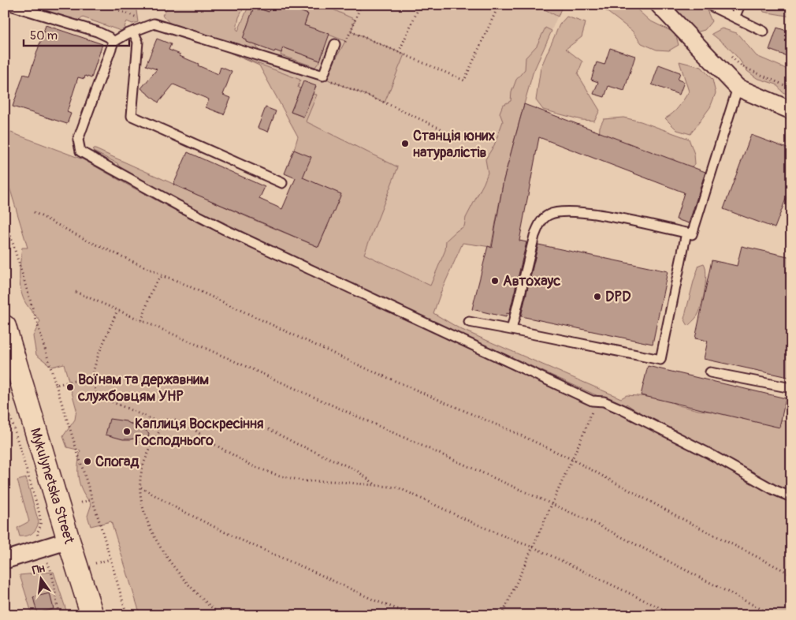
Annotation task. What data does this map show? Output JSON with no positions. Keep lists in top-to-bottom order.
{
  "streets": {
    "main road": ["Mykulynetska Street"]
  },
  "places": [
    "Станція юних натуралістів",
    "Автохаус",
    "DPD",
    "Воїнам та державним службовцям УНР",
    "Каплиця Воскресіння Господнього",
    "Спогад"
  ],
  "scale_bar": "50 m",
  "north": "top"
}
